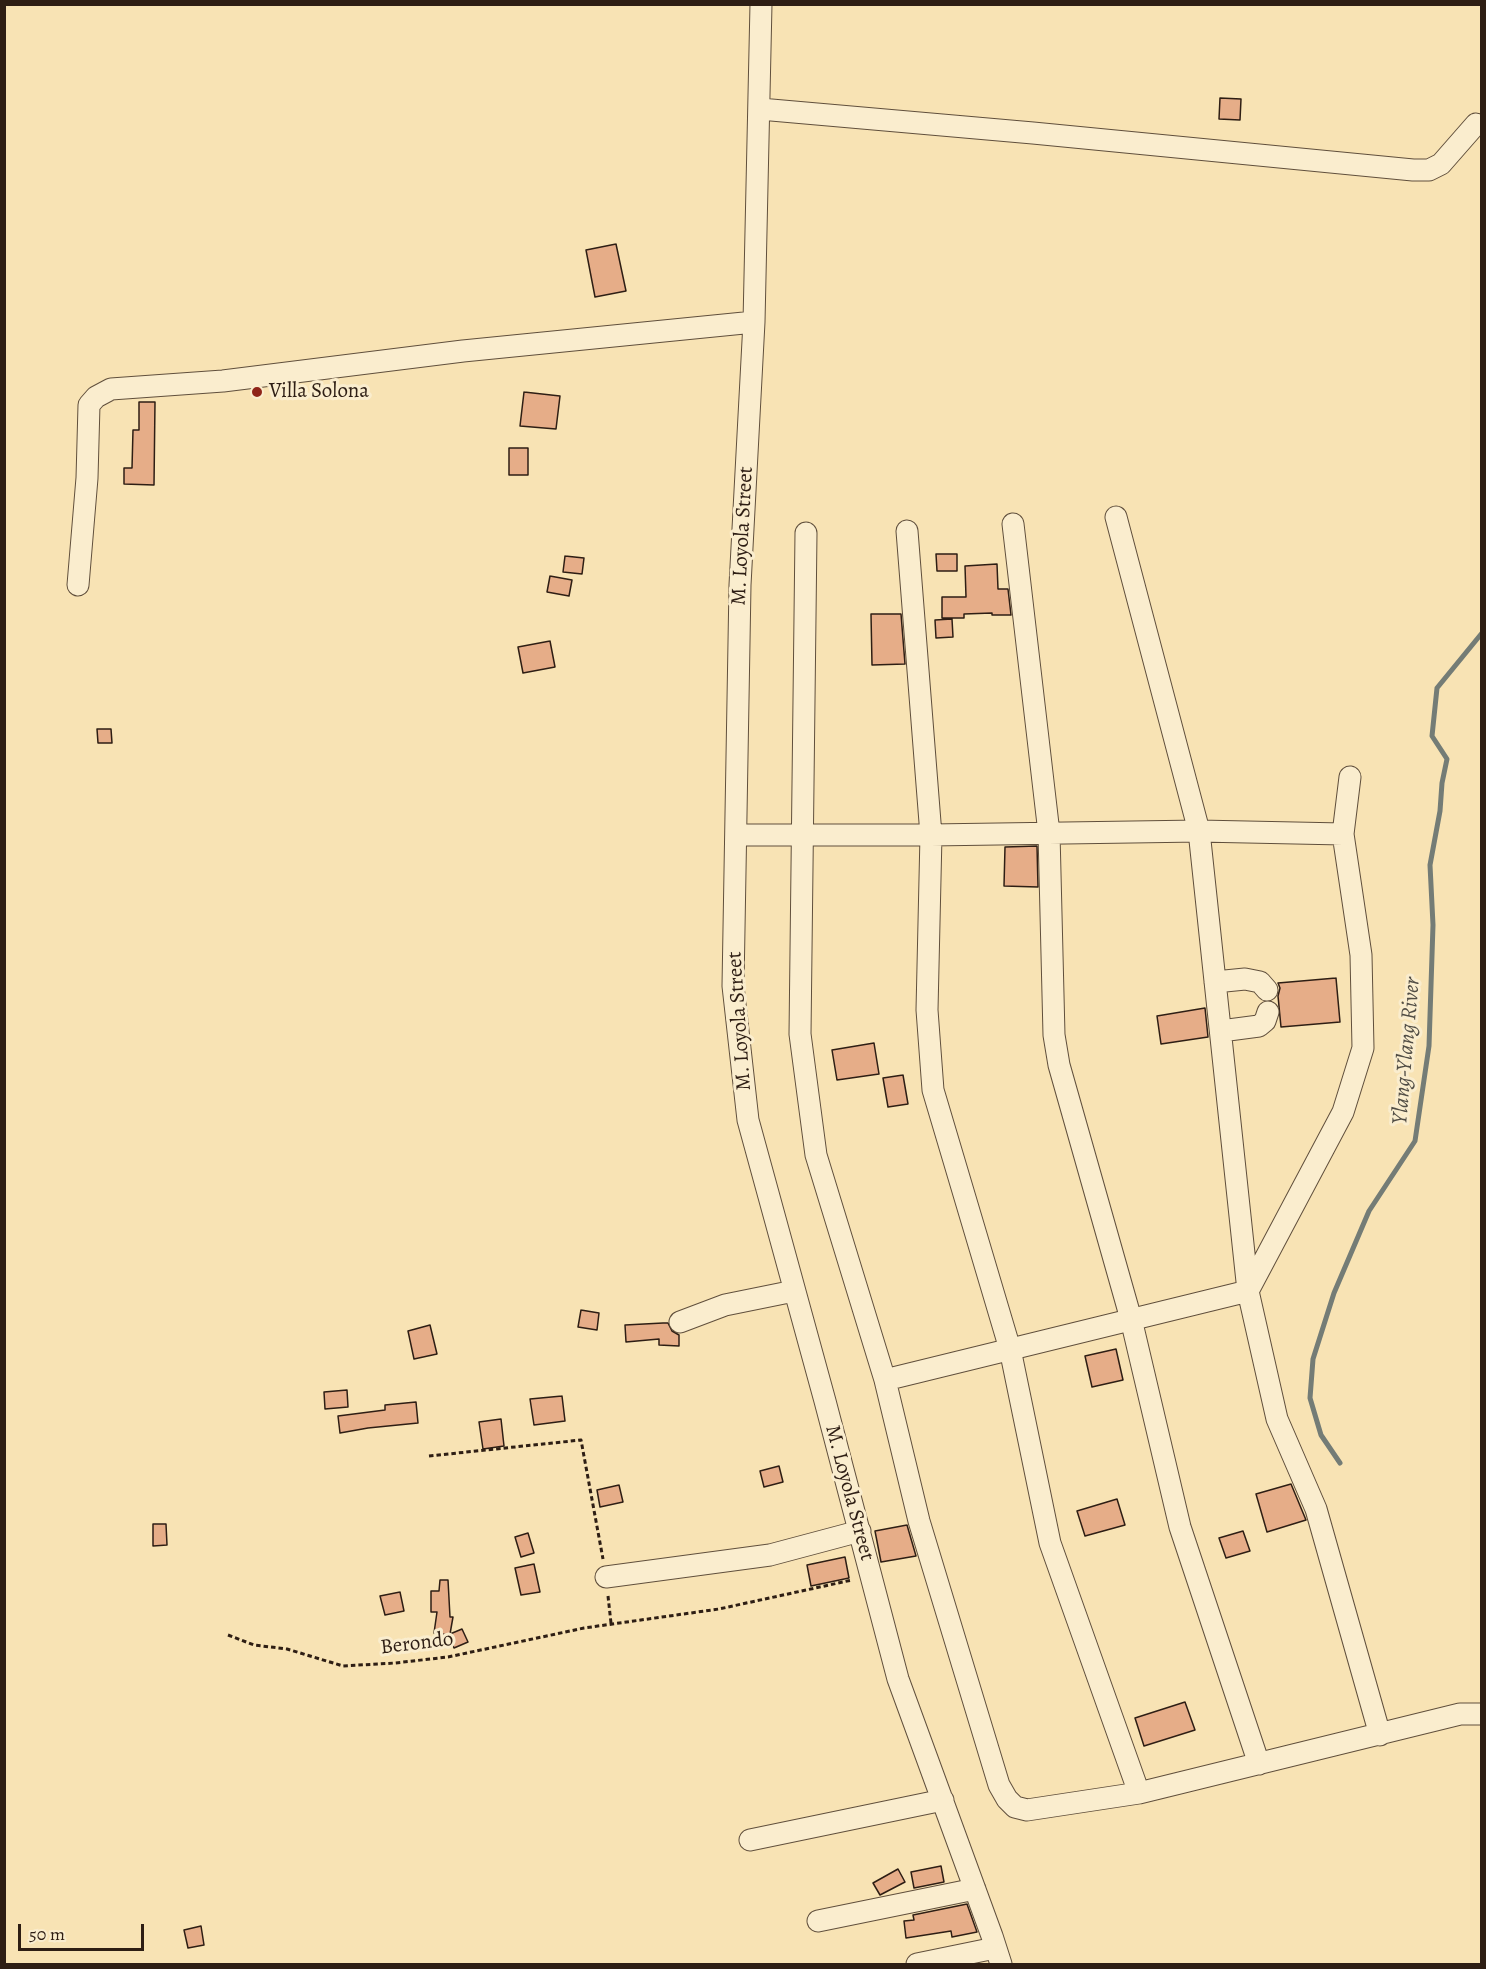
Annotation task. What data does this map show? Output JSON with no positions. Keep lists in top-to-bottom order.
{
  "streets": {
    "street": ["M. Loyola Street"],
    "path": ["Berondo"]
  },
  "crossings": [
    ["M. Loyola Street", "Berondo"]
  ],
  "water": ["Ylang-Ylang River"],
  "places": ["Villa Solona"],
  "scale_bar": "50 m"
}
